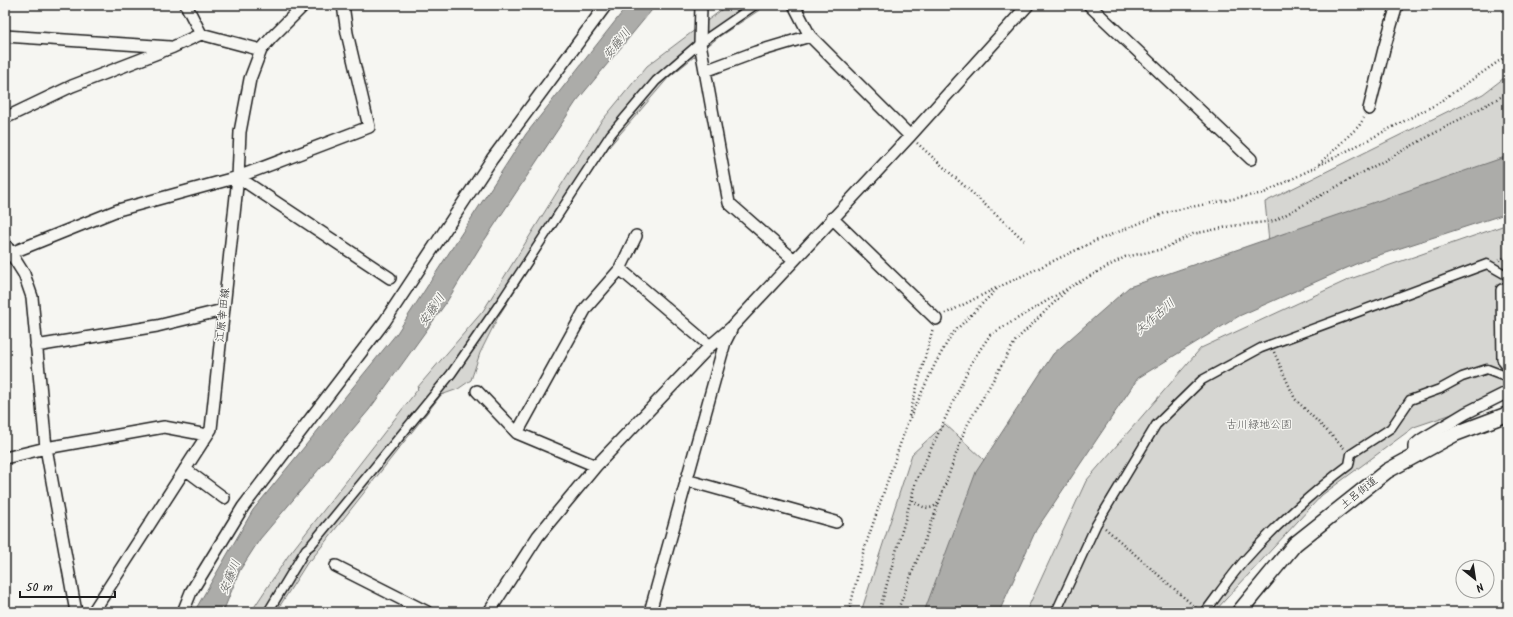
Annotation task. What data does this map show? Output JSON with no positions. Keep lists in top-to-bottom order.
{
  "streets": {
    "street": ["江原幸田線", "土呂街道"]
  },
  "water": ["安藤川", "矢作古川"],
  "parks": ["古川緑地公園"],
  "scale_bar": "50 m",
  "north": "bottom right"
}
